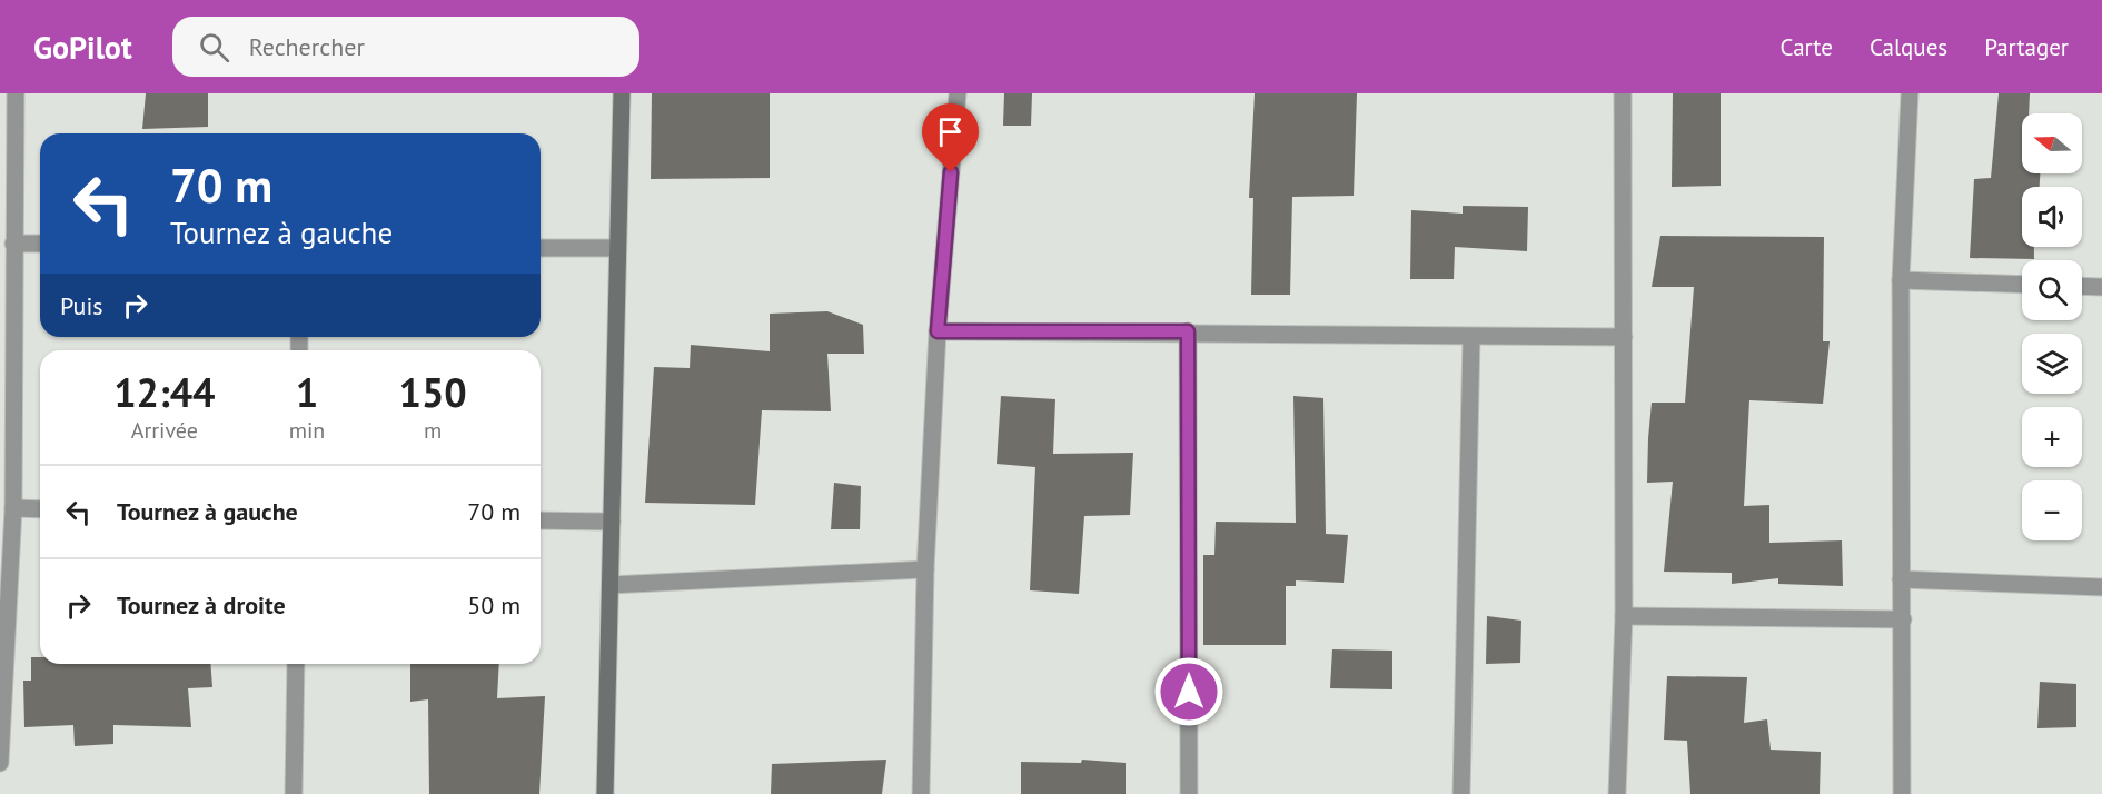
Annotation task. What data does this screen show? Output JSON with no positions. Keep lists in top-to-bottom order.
{
  "north": "left",
  "page": {
    "header": "GoPilot",
    "search": "Rechercher",
    "nav": ["Carte", "Calques", "Partager"],
    "map_buttons": ["+", "−"],
    "turn": ["70 m", "Tournez à gauche"],
    "then": "Puis",
    "eta": [
      "12:44",
      "Arrivée",
      "1",
      "min",
      "150",
      "m"
    ],
    "list": [
      {
        "name": "Tournez à gauche",
        "value": "70 m"
      },
      {
        "name": "Tournez à droite",
        "value": "50 m"
      }
    ]
  }
}
